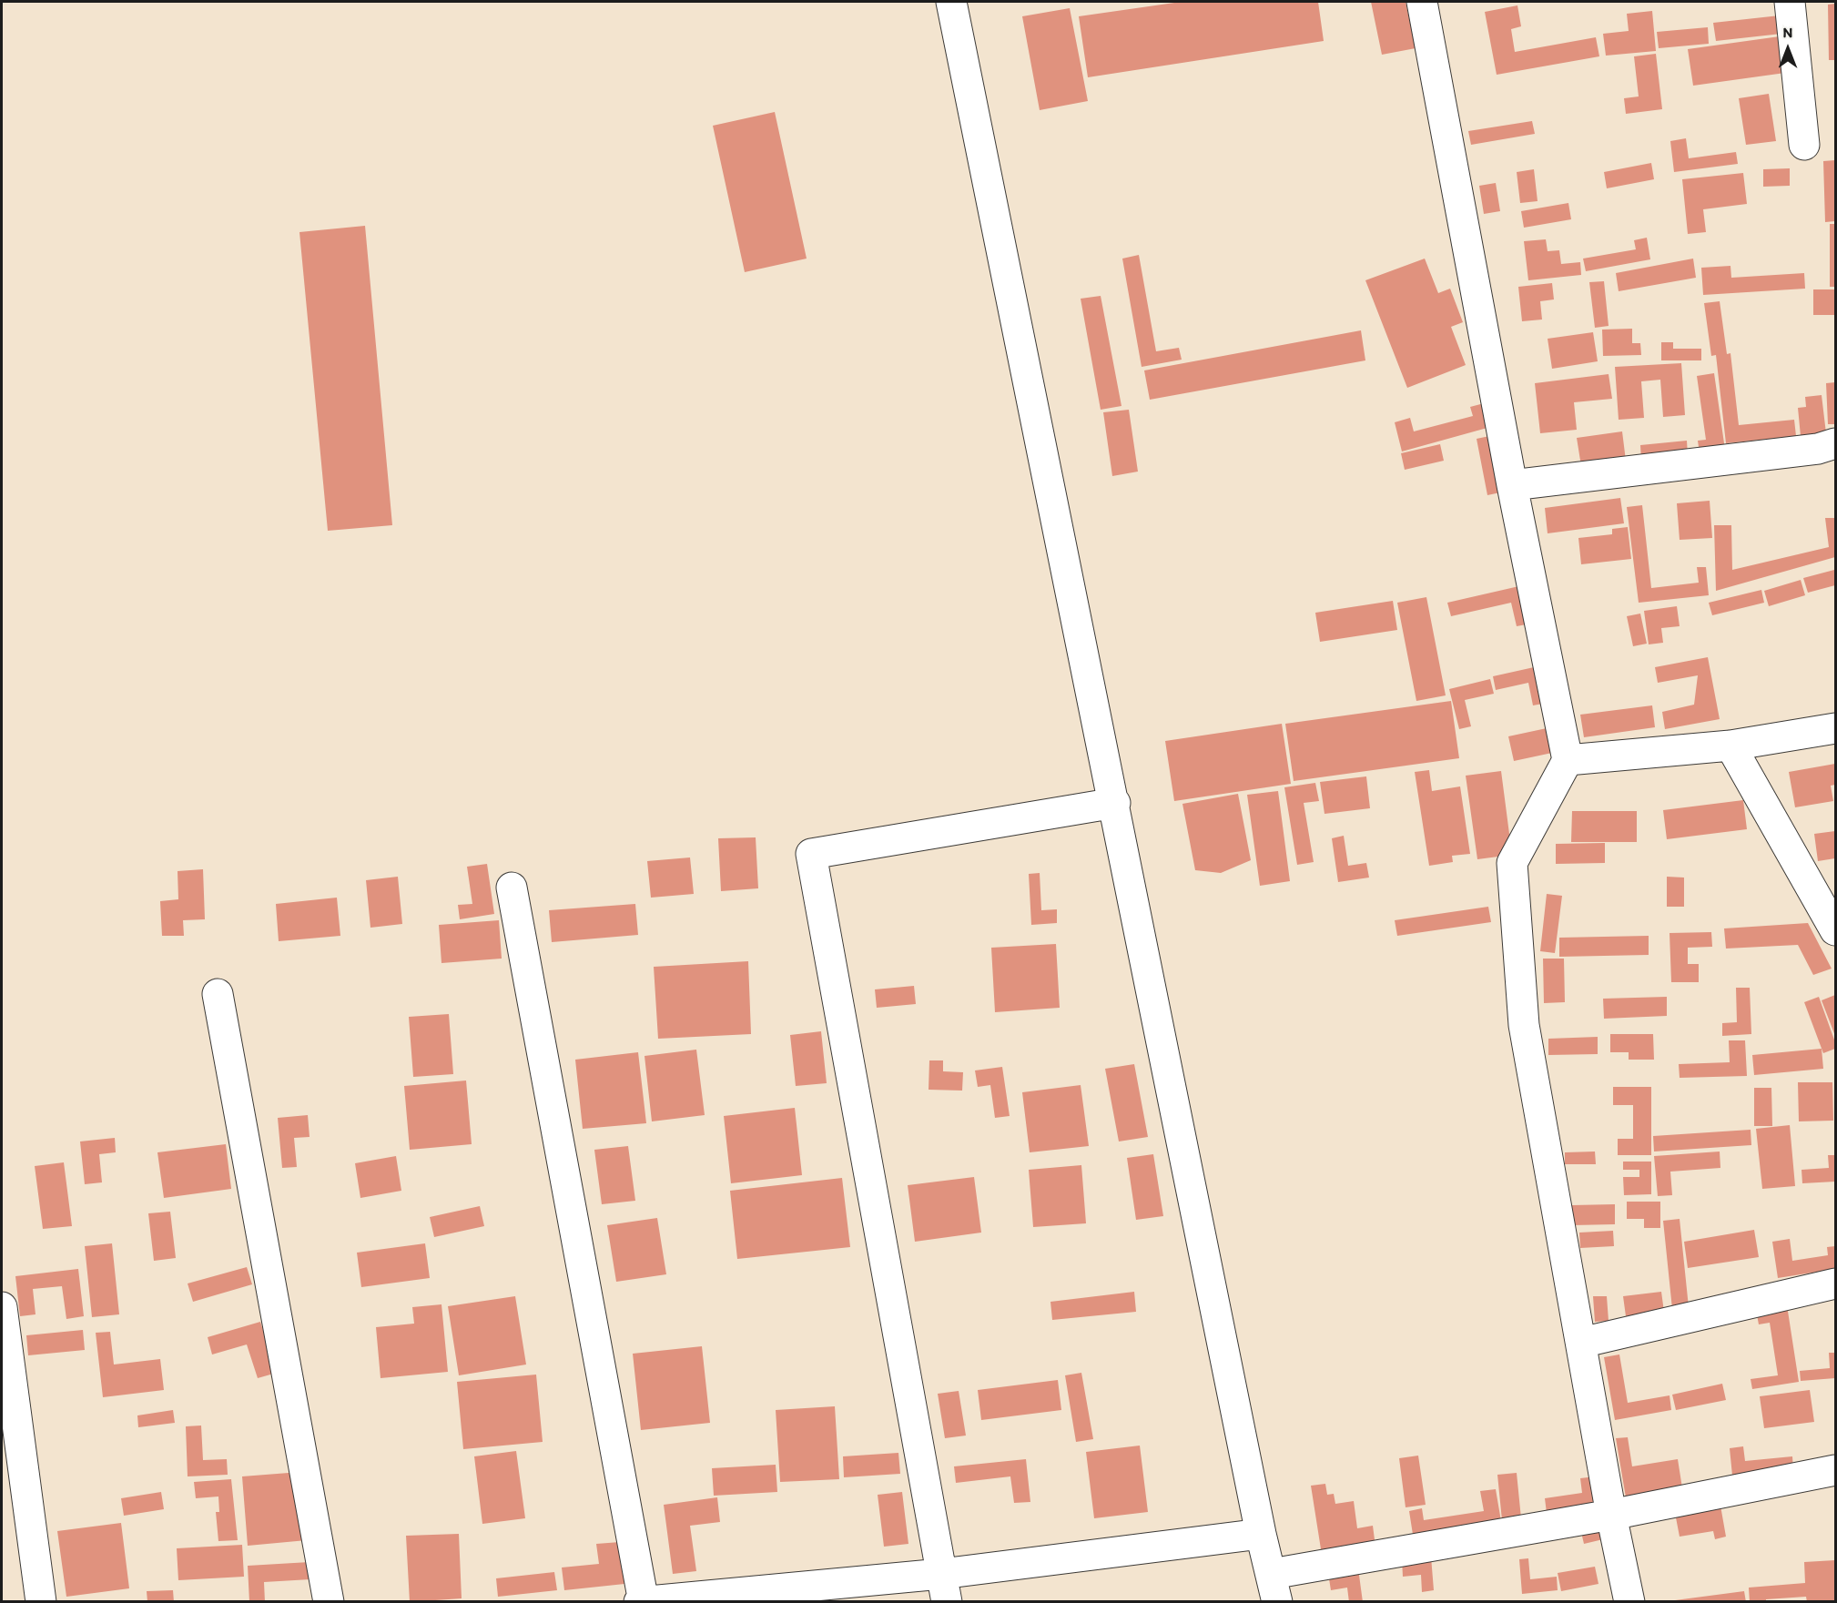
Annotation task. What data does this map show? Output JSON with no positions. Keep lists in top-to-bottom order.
{
  "north": "top"
}
